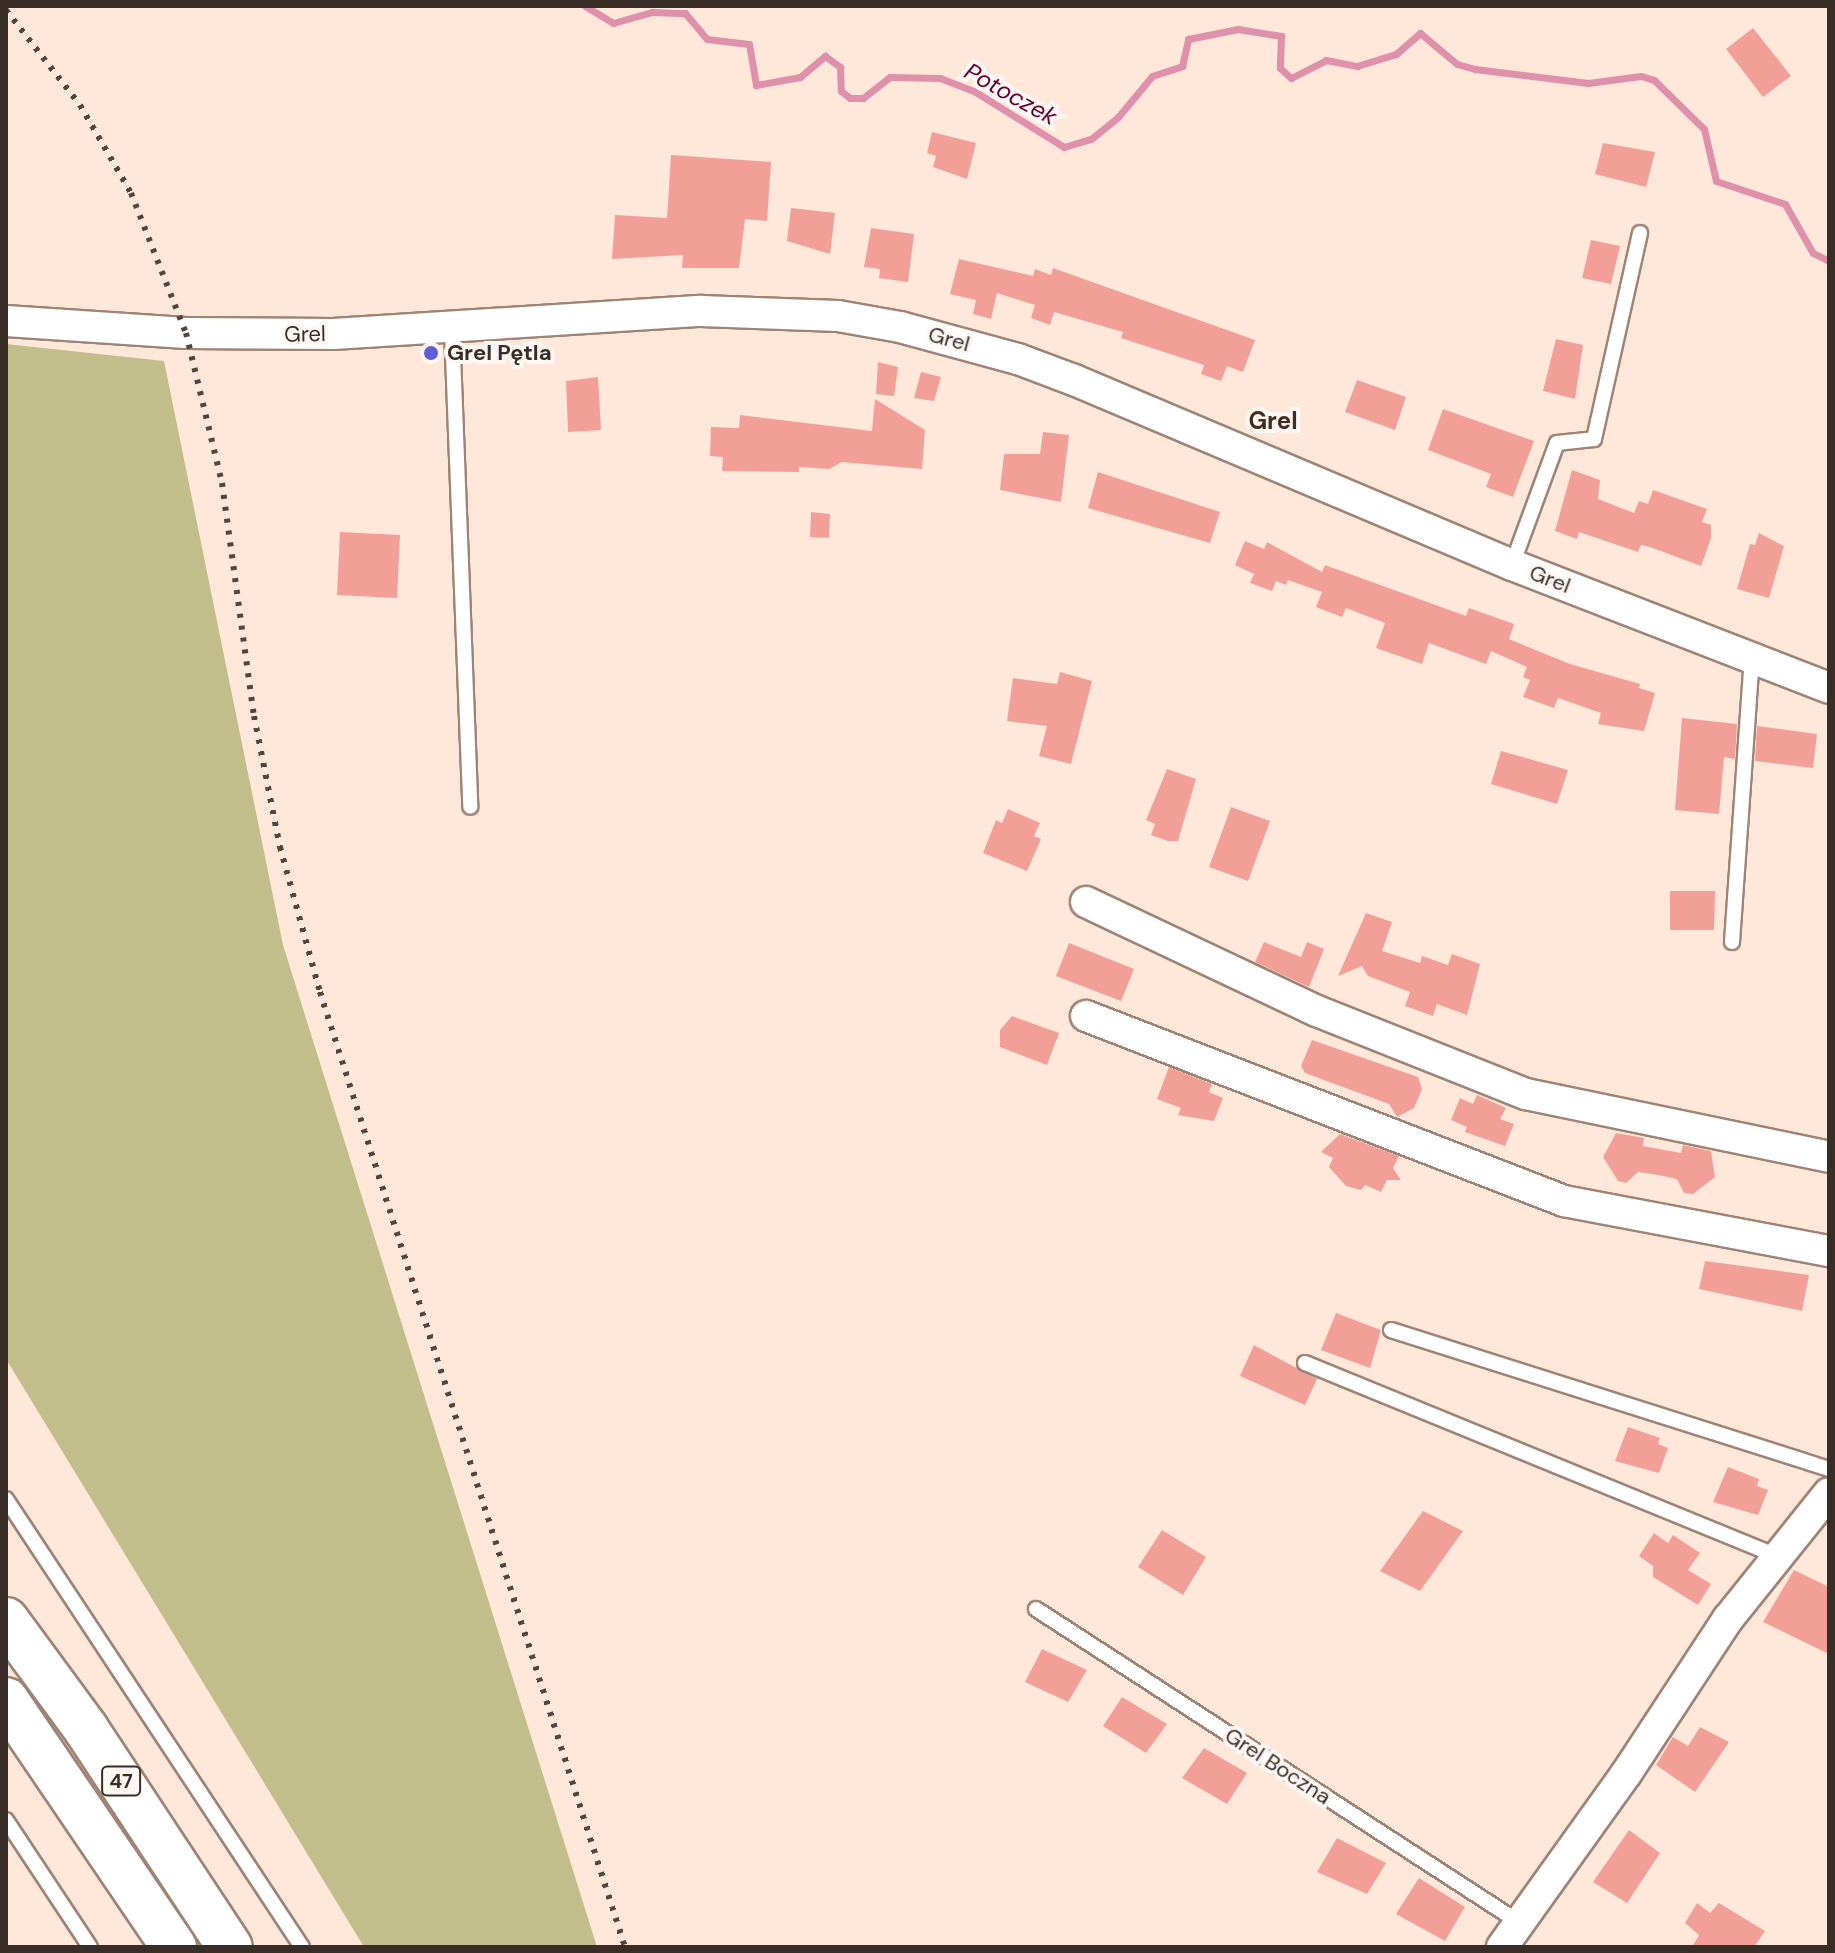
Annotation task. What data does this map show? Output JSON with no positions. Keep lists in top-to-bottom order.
{
  "streets": {
    "main road": ["47"],
    "street": ["Grel"],
    "lane": ["Grel Boczna"]
  },
  "districts": ["Grel"],
  "water": ["Potoczek"],
  "places": ["Grel Pętla"]
}
